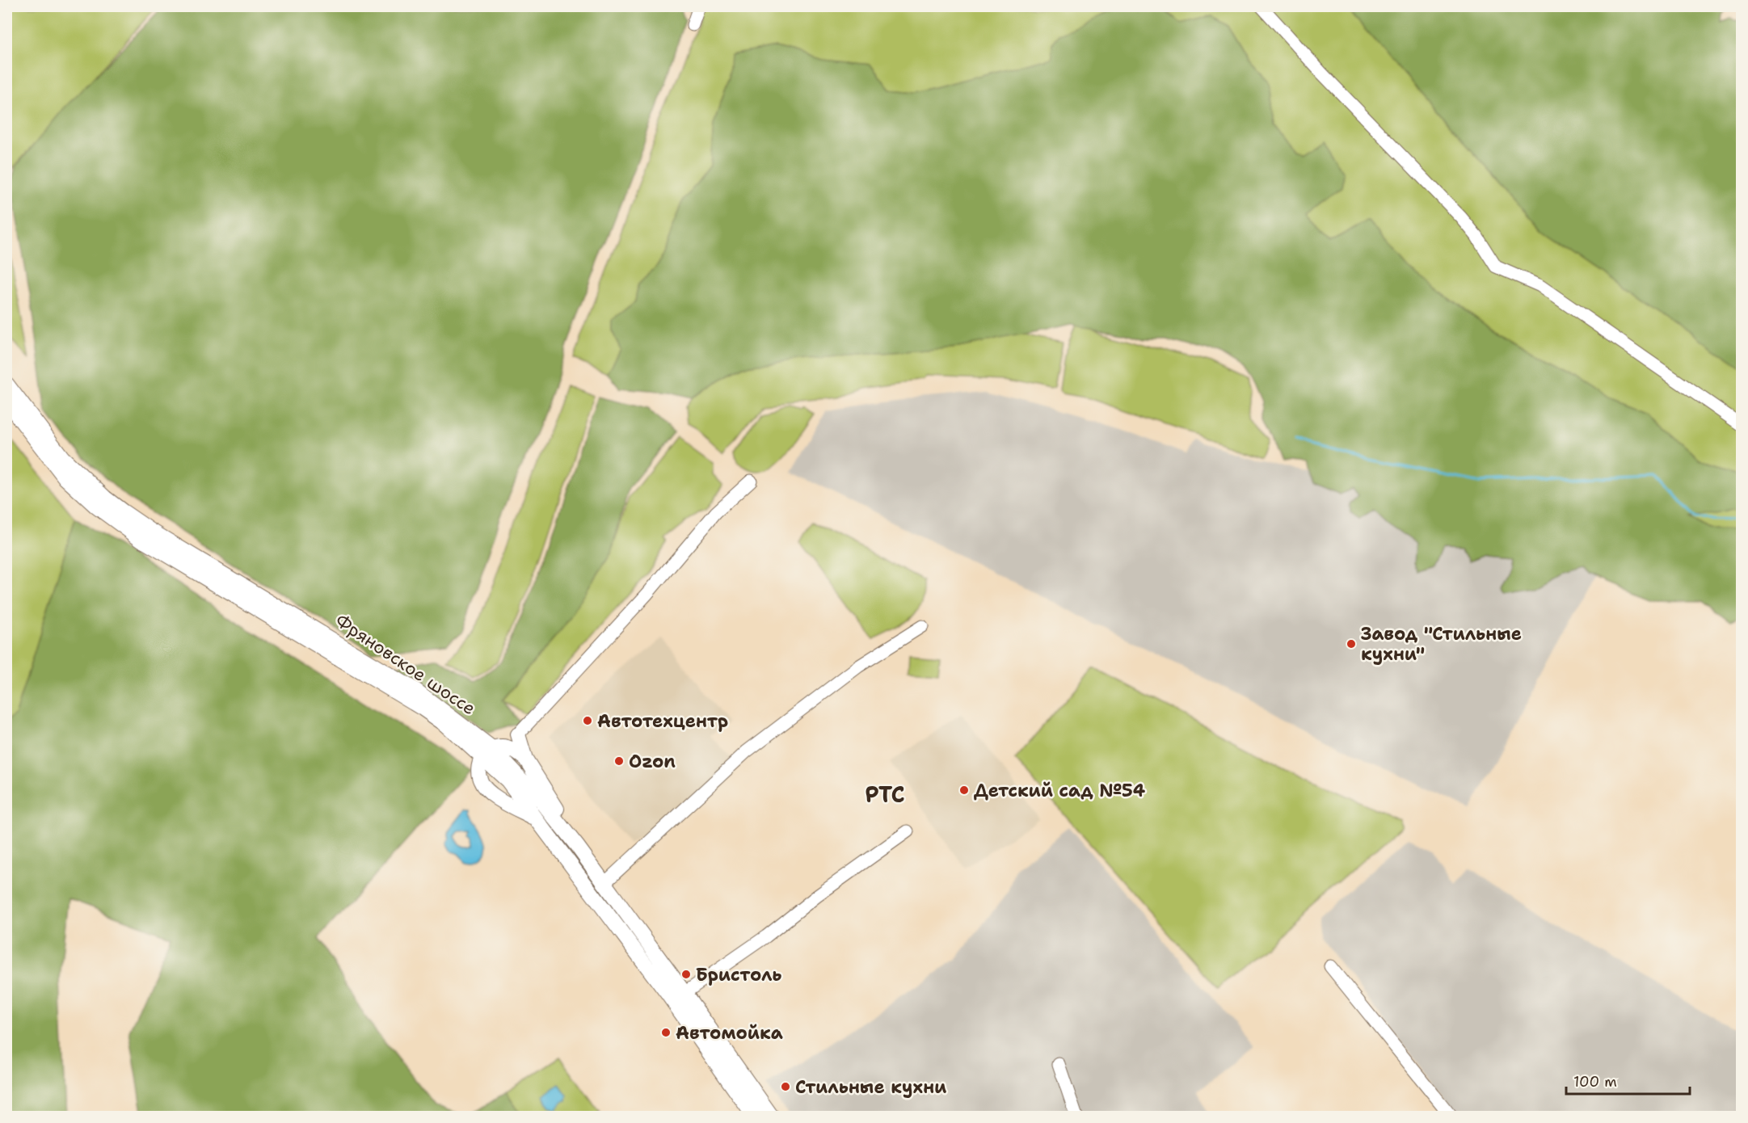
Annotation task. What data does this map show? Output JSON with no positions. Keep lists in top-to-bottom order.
{
  "streets": {
    "main road": ["Фряновское шоссе"]
  },
  "districts": ["РТС"],
  "places": [
    "Завод \"Стильные кухни\"",
    "Автотехцентр",
    "Ozon",
    "Детский сад №54",
    "Бристоль",
    "Автомойка",
    "Стильные кухни"
  ],
  "scale_bar": "100 m"
}
